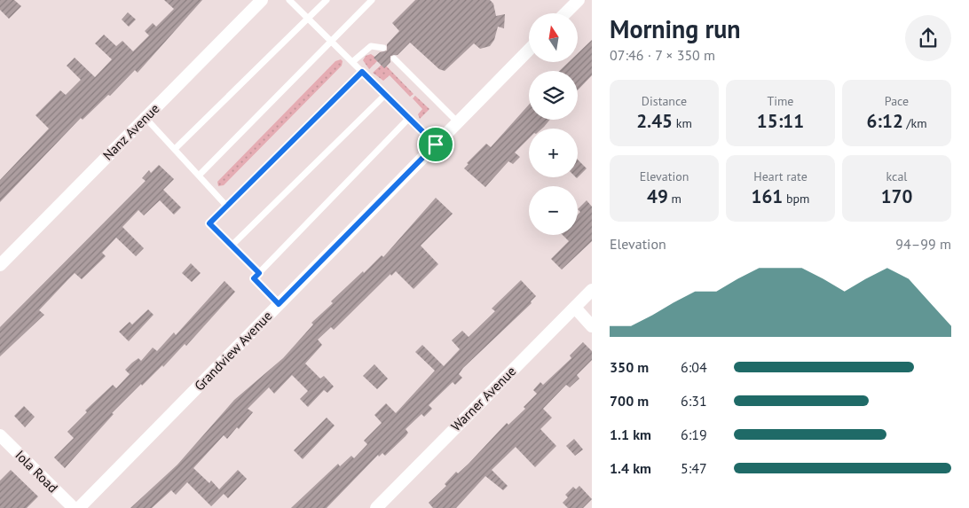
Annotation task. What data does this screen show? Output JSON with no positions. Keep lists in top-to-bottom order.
{
  "streets": {
    "street": [
      "Nanz Avenue",
      "Grandview Avenue",
      "Warner Avenue",
      "Iola Road"
    ]
  },
  "north": "top",
  "page": {
    "heading": ["Morning run", "07:46 · 7 × 350 m"],
    "map_buttons": ["+", "−"],
    "stats": [
      ["Distance", "2.45 km"],
      ["Time", "15:11"],
      ["Pace", "6:12 /km"],
      ["Elevation", "49 m"],
      ["Heart rate", "161 bpm"],
      ["kcal", "170"]
    ],
    "chart": ["Elevation", "94–99 m"],
    "list": [
      {
        "name": "350 m",
        "note": "6:04"
      },
      {
        "name": "700 m",
        "note": "6:31"
      },
      {
        "name": "1.1 km",
        "note": "6:19"
      },
      {
        "name": "1.4 km",
        "note": "5:47"
      }
    ]
  }
}
